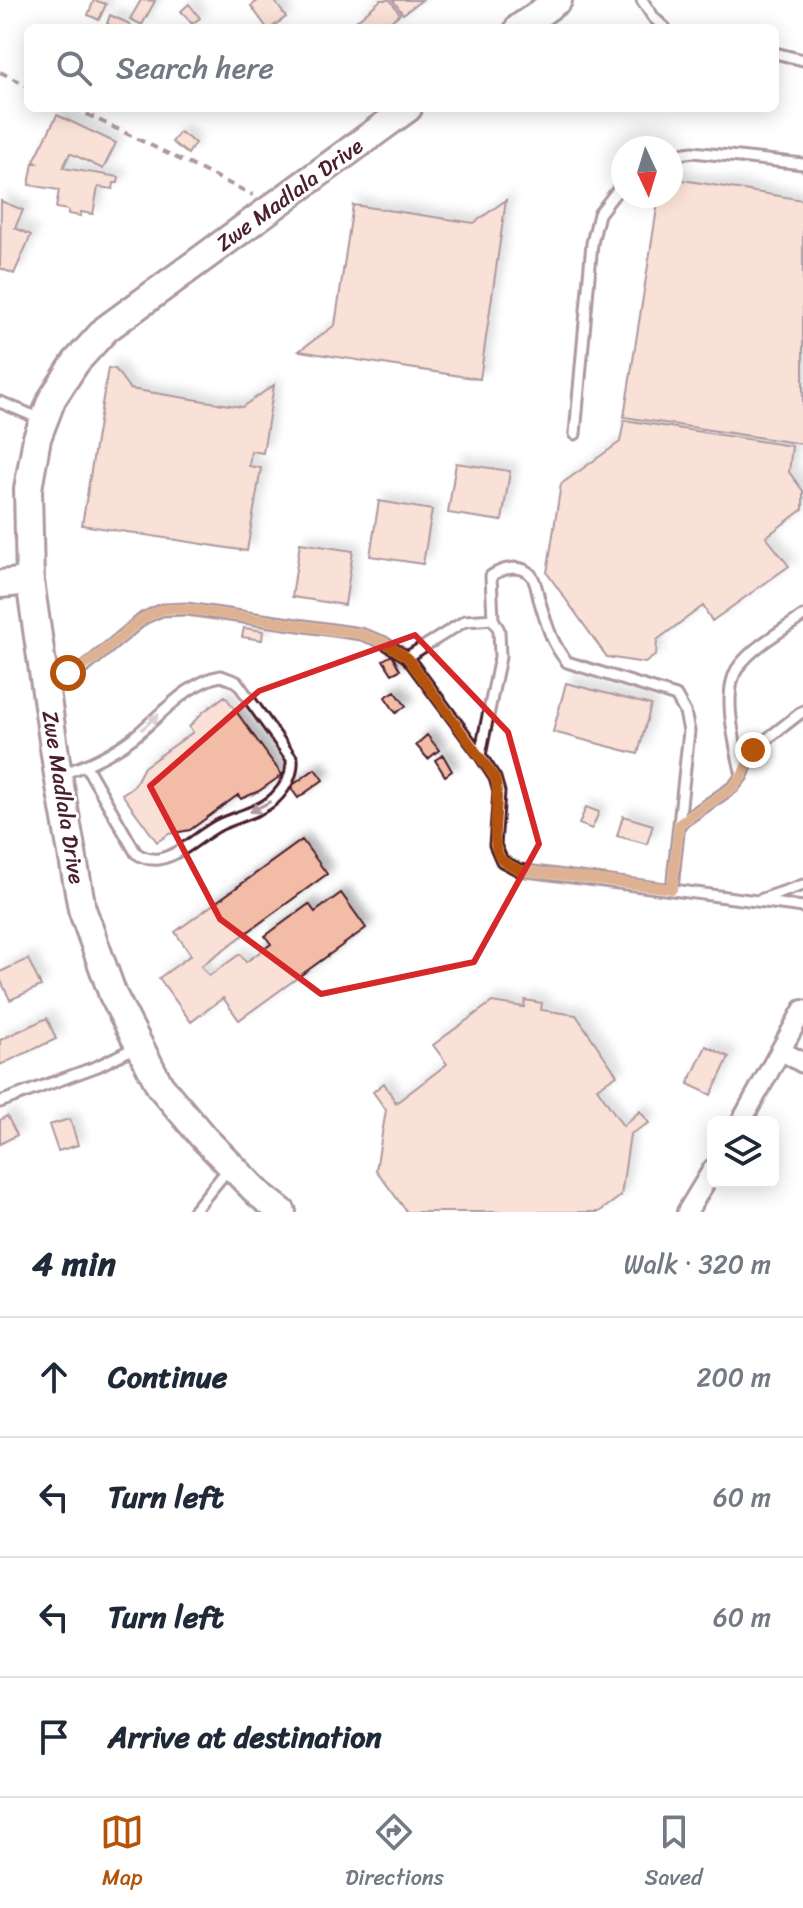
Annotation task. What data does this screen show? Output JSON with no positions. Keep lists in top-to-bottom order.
{
  "streets": {
    "street": ["Zwe Madlala Drive"]
  },
  "north": "bottom",
  "page": {
    "search": "Search here",
    "heading": ["4 min", "Walk · 320 m"],
    "list": [
      ["Continue", "200 m"],
      ["Turn left", "60 m"],
      ["Turn left", "60 m"],
      "Arrive at destination"
    ],
    "nav": ["Map", "Directions", "Saved"]
  }
}
